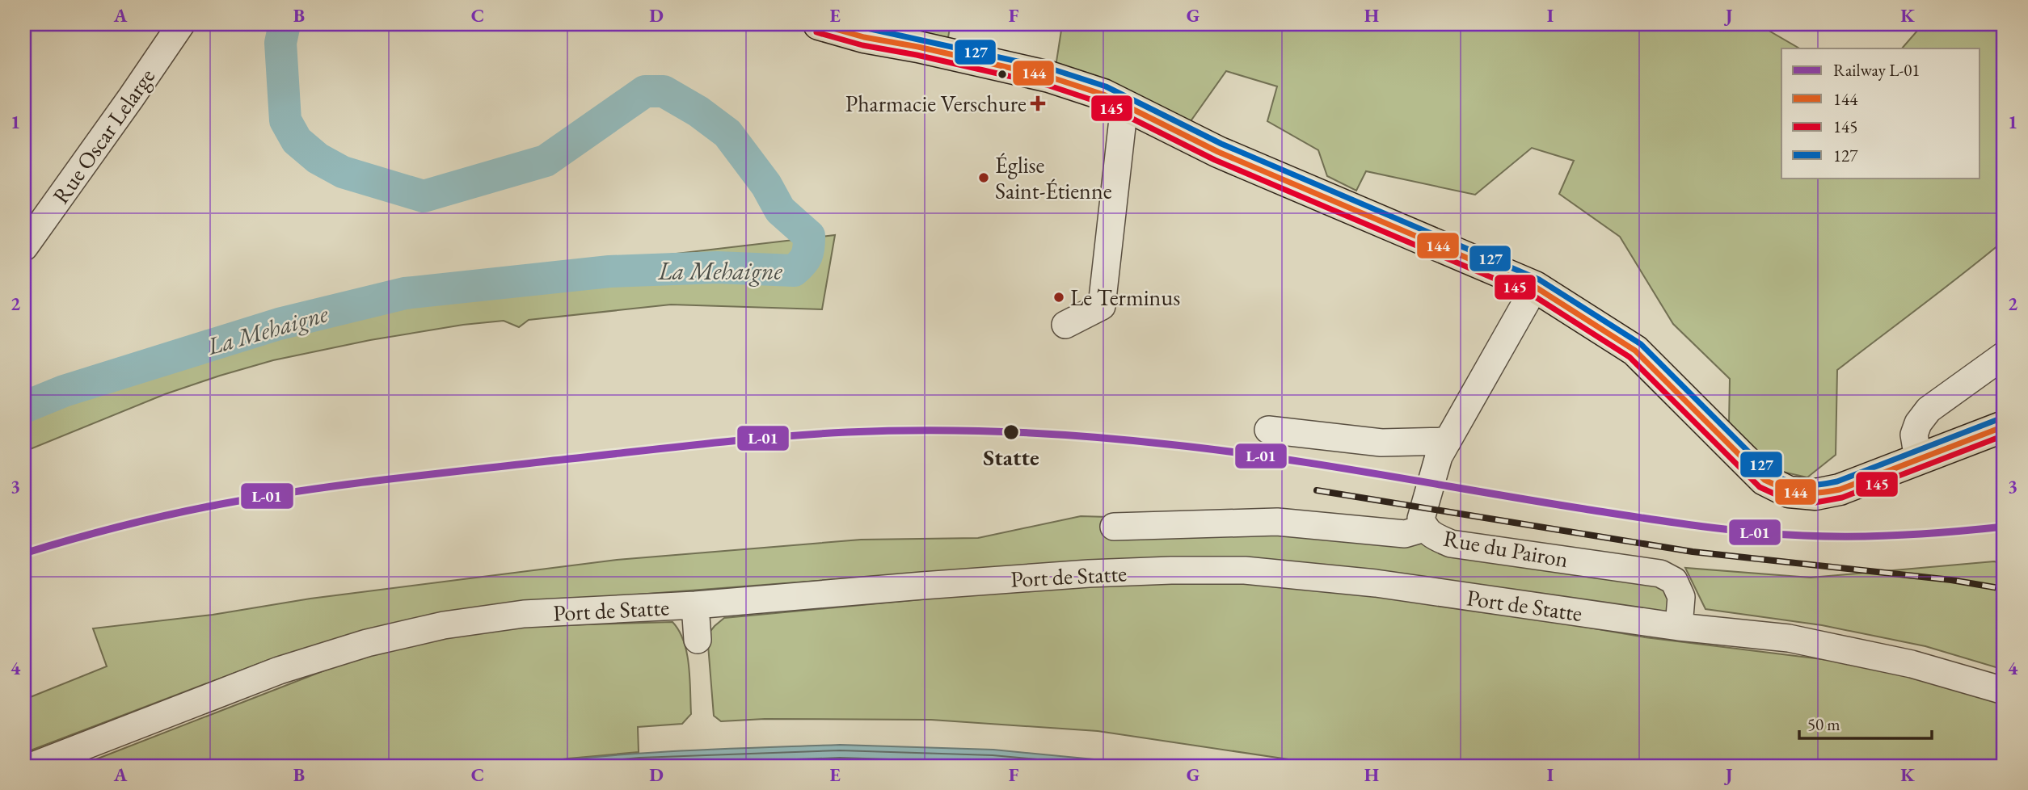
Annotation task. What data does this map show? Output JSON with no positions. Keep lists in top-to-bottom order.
{
  "streets": {
    "street": ["Rue Oscar Lelarge", "Rue du Pairon", "Port de Statte"]
  },
  "crossings": [
    ["Rue du Pairon", "Port de Statte"]
  ],
  "water": ["La Mehaigne"],
  "places": {
    "health": ["Pharmacie Verschure"],
    "other": ["Église Saint-Étienne", "Le Terminus", "Statte"]
  },
  "lines": [
    "transit line 144",
    "transit line 127",
    "transit line 145",
    "rail line L-01"
  ],
  "legend": [
    "Railway L-01",
    "144",
    "145",
    "127"
  ],
  "scale_bar": "50 m",
  "grid": {
    "columns": [
      "A",
      "B",
      "C",
      "D",
      "E",
      "F",
      "G",
      "H",
      "I",
      "J",
      "K"
    ],
    "rows": [
      "1",
      "2",
      "3",
      "4"
    ]
  }
}
